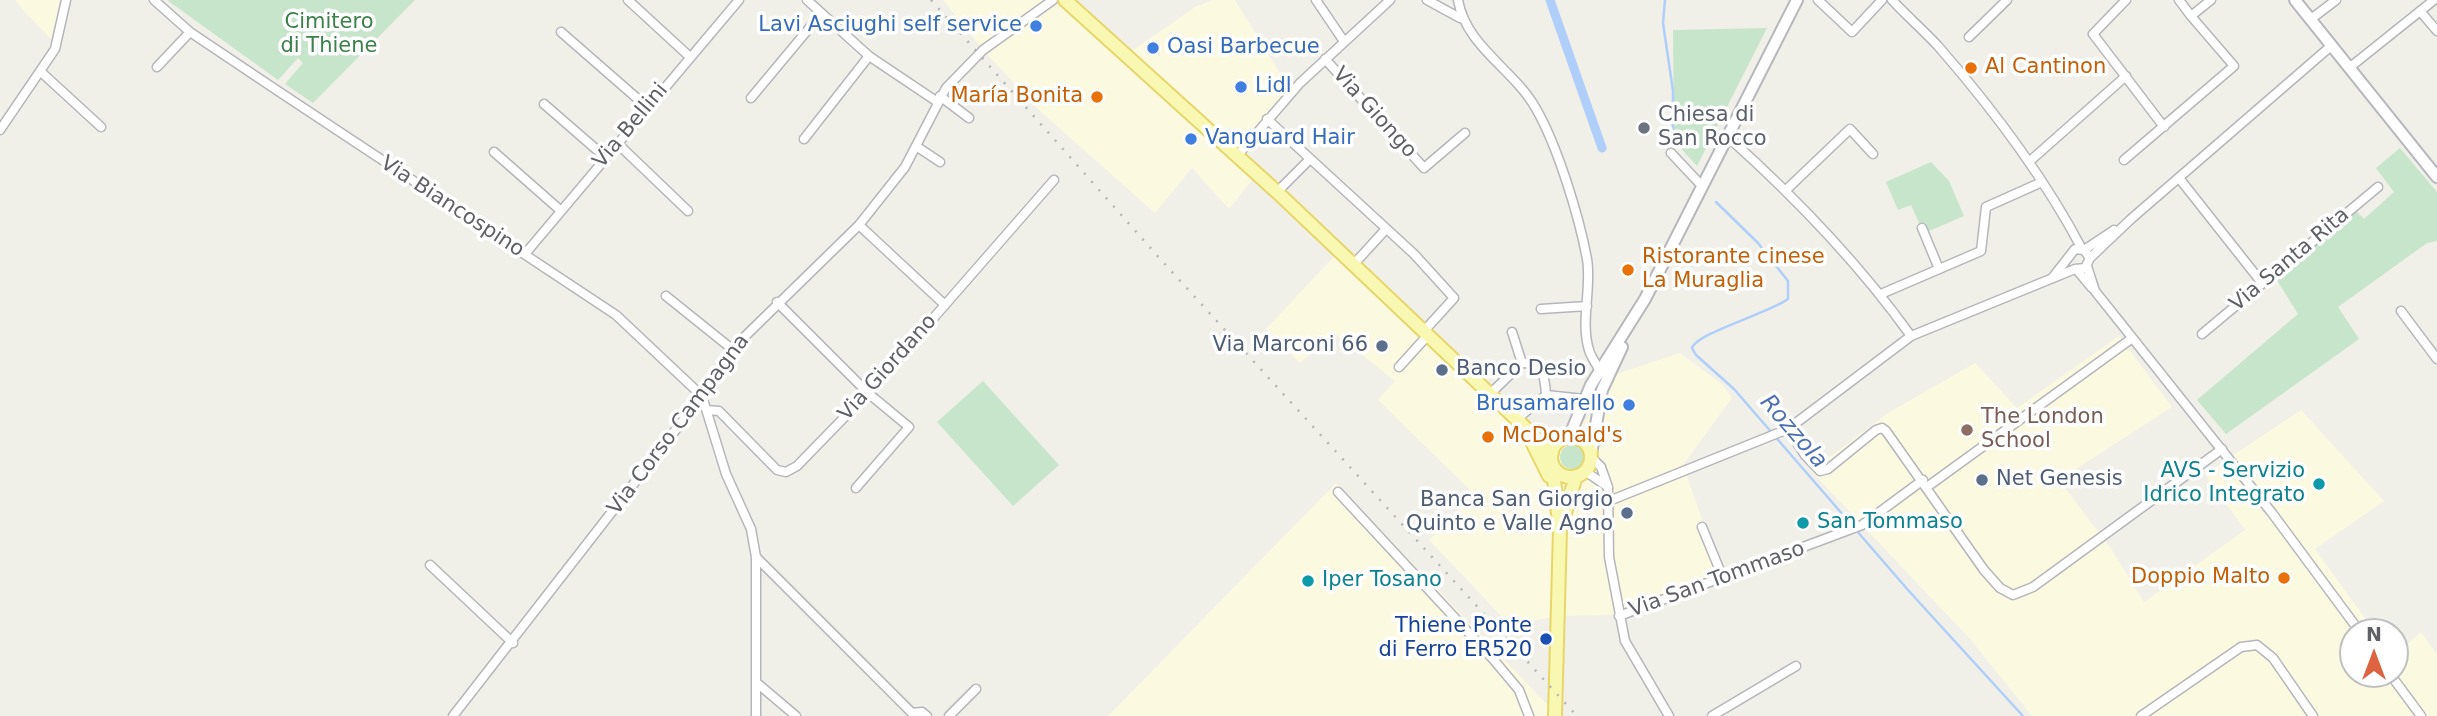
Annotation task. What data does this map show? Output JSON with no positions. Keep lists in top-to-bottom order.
{
  "streets": {
    "street": [
      "Via Giongo",
      "Via Bellini",
      "Via Biancospino",
      "Via Santa Rita",
      "Via Giordano",
      "Via Corso Campagna",
      "Via San Tommaso"
    ]
  },
  "crossings": [
    ["Via Bellini", "Via Biancospino"],
    ["Via Biancospino", "Via Corso Campagna"]
  ],
  "water": ["Rozzola"],
  "parks": ["Cimitero di Thiene"],
  "places": [
    "Lavi Asciughi self service",
    "Oasi Barbecue",
    "Al Cantinon",
    "Lidl",
    "María Bonita",
    "Chiesa di San Rocco",
    "Vanguard Hair",
    "Ristorante cinese La Muraglia",
    "Via Marconi 66",
    "Banco Desio",
    "Brusamarello",
    "The London School",
    "McDonald's",
    "Net Genesis",
    "AVS - Servizio Idrico Integrato",
    "Banca San Giorgio Quinto e Valle Agno",
    "San Tommaso",
    "Doppio Malto",
    "Iper Tosano",
    "Thiene Ponte di Ferro ER520"
  ],
  "north": "top"
}
